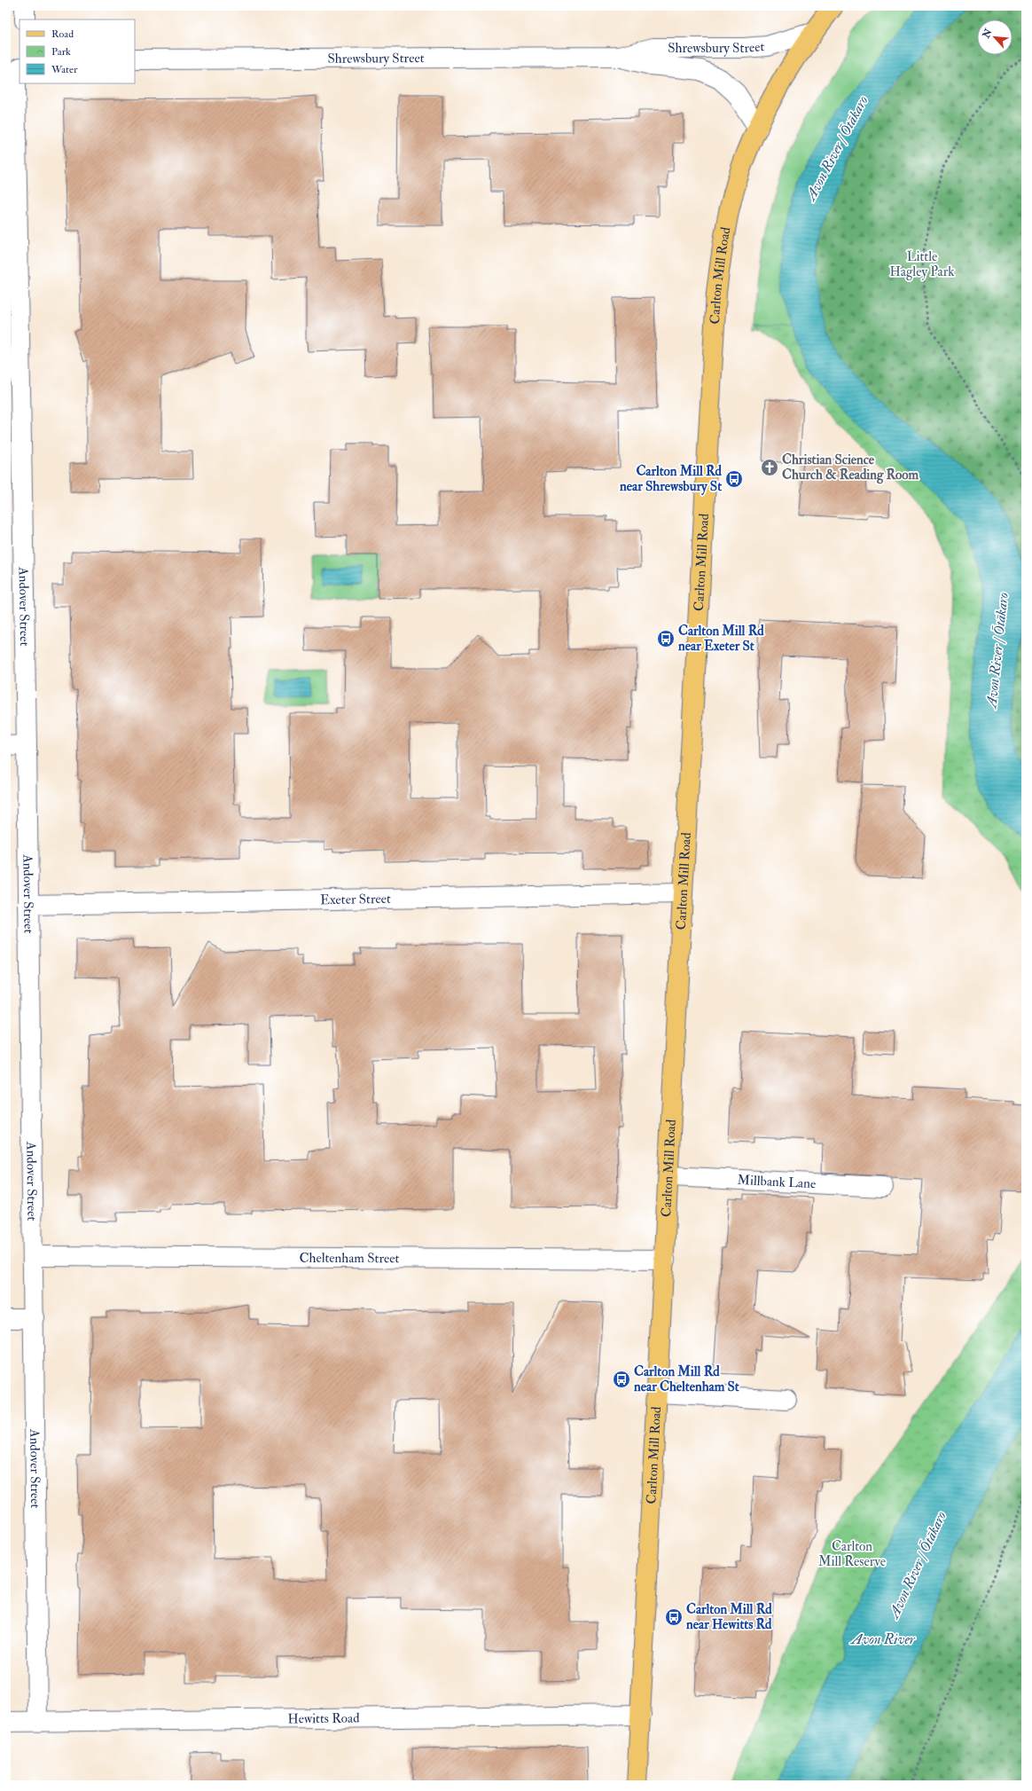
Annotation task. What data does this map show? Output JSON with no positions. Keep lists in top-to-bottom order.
{
  "streets": {
    "main road": ["Carlton Mill Road"],
    "street": [
      "Shrewsbury Street",
      "Andover Street",
      "Exeter Street",
      "Millbank Lane",
      "Cheltenham Street",
      "Hewitts Road"
    ]
  },
  "crossings": [
    ["Shrewsbury Street", "Carlton Mill Road"],
    ["Carlton Mill Road", "Exeter Street"],
    ["Carlton Mill Road", "Millbank Lane"],
    ["Carlton Mill Road", "Cheltenham Street"],
    ["Carlton Mill Road", "Hewitts Road"],
    ["Andover Street", "Exeter Street"],
    ["Andover Street", "Cheltenham Street"],
    ["Andover Street", "Hewitts Road"]
  ],
  "water": ["Avon River / Ōtākaro", "Avon River"],
  "parks": ["Little Hagley Park", "Carlton Mill Reserve"],
  "places": {
    "church": ["Christian Science Church & Reading Room"],
    "bus stop": [
      "Carlton Mill Rd near Shrewsbury St",
      "Carlton Mill Rd near Exeter St",
      "Carlton Mill Rd near Cheltenham St",
      "Carlton Mill Rd near Hewitts Rd"
    ]
  },
  "legend": ["Road", "Park", "Water"],
  "north": "top left"
}
